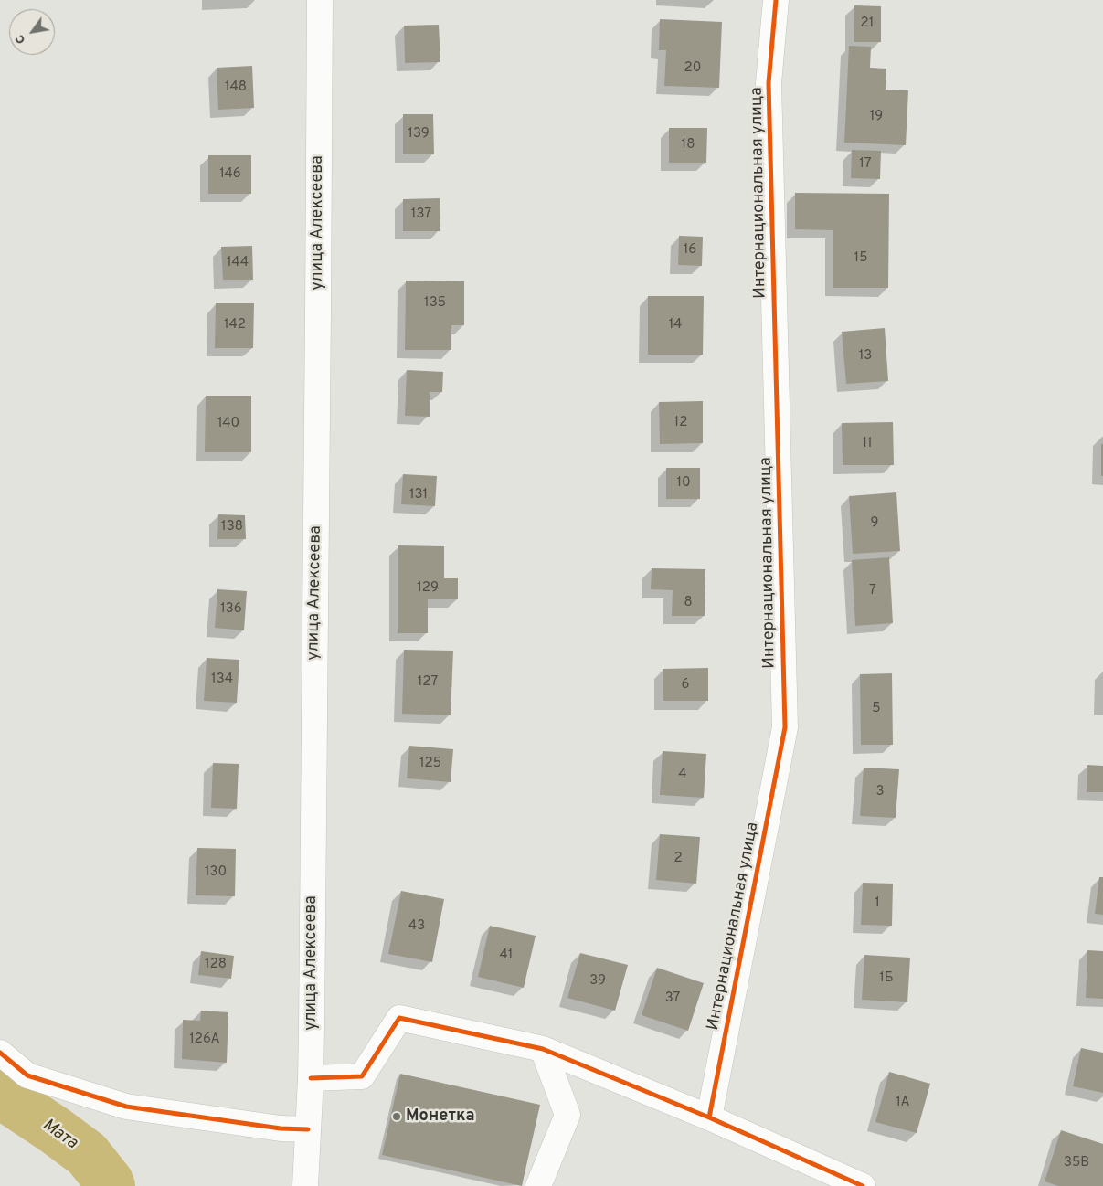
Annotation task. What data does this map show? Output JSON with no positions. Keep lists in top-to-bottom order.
{
  "streets": {
    "street": ["Интернациональная улица", "улица Алексеева"]
  },
  "water": ["Мата"],
  "places": ["Монетка"],
  "house_numbers": [
    "21",
    "20",
    "148",
    "19",
    "139",
    "18",
    "17",
    "146",
    "137",
    "16",
    "15",
    "144",
    "135",
    "142",
    "14",
    "13",
    "12",
    "140",
    "11",
    "10",
    "131",
    "9",
    "138",
    "129",
    "7",
    "8",
    "136",
    "134",
    "127",
    "6",
    "5",
    "125",
    "4",
    "3",
    "2",
    "130",
    "1",
    "43",
    "41",
    "128",
    "1Б",
    "39",
    "37",
    "126А",
    "1А",
    "35В"
  ],
  "north": "bottom left"
}
